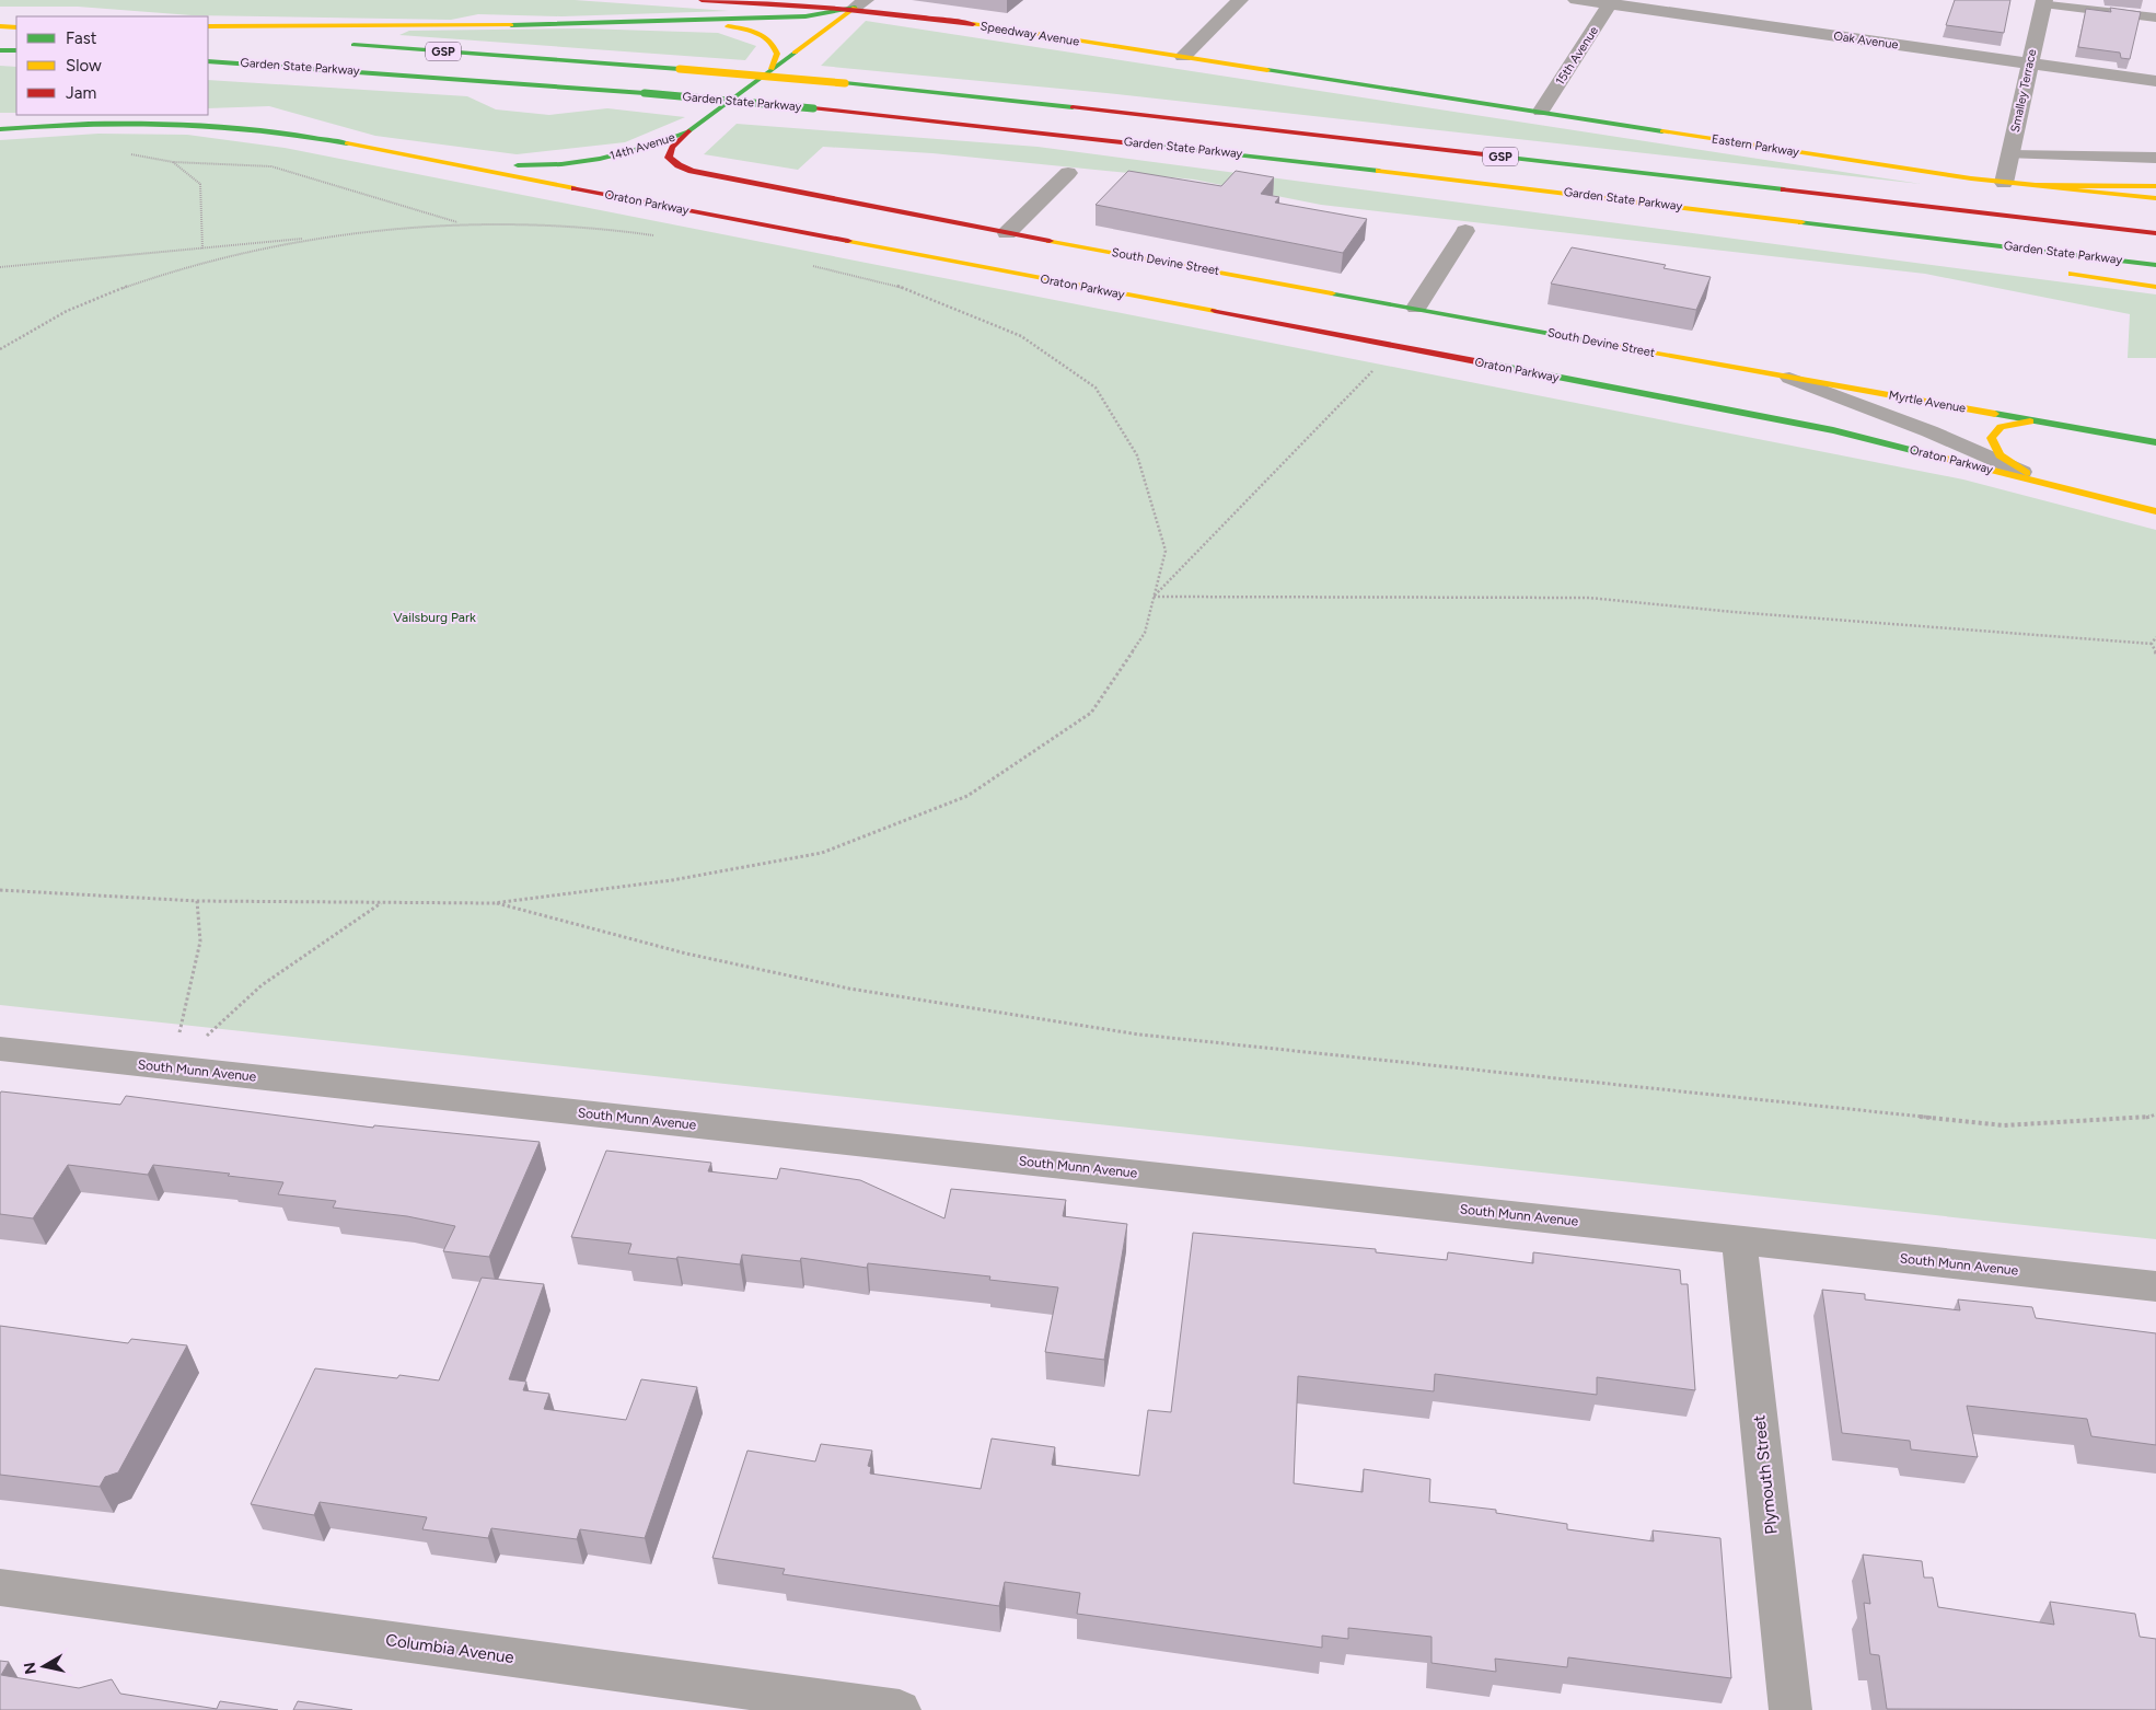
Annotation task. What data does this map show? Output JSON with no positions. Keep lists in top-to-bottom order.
{
  "streets": {
    "main road": [
      "Speedway Avenue",
      "GSP",
      "Garden State Parkway",
      "Eastern Parkway",
      "14th Avenue",
      "Oraton Parkway",
      "South Devine Street",
      "Myrtle Avenue"
    ],
    "street": [
      "Oak Avenue",
      "15th Avenue",
      "Smalley Terrace",
      "South Munn Avenue",
      "Plymouth Street",
      "Columbia Avenue"
    ]
  },
  "crossings": [
    ["Speedway Avenue", "Eastern Parkway"],
    ["Speedway Avenue", "14th Avenue"],
    ["Oak Avenue", "15th Avenue"],
    ["Oak Avenue", "Smalley Terrace"],
    ["15th Avenue", "Eastern Parkway"],
    ["Smalley Terrace", "Eastern Parkway"],
    ["14th Avenue", "Oraton Parkway"],
    ["14th Avenue", "South Devine Street"],
    ["South Devine Street", "Myrtle Avenue"],
    ["South Munn Avenue", "Plymouth Street"]
  ],
  "parks": ["Vailsburg Park"],
  "legend": ["Fast", "Slow", "Jam"],
  "north": "left"
}
